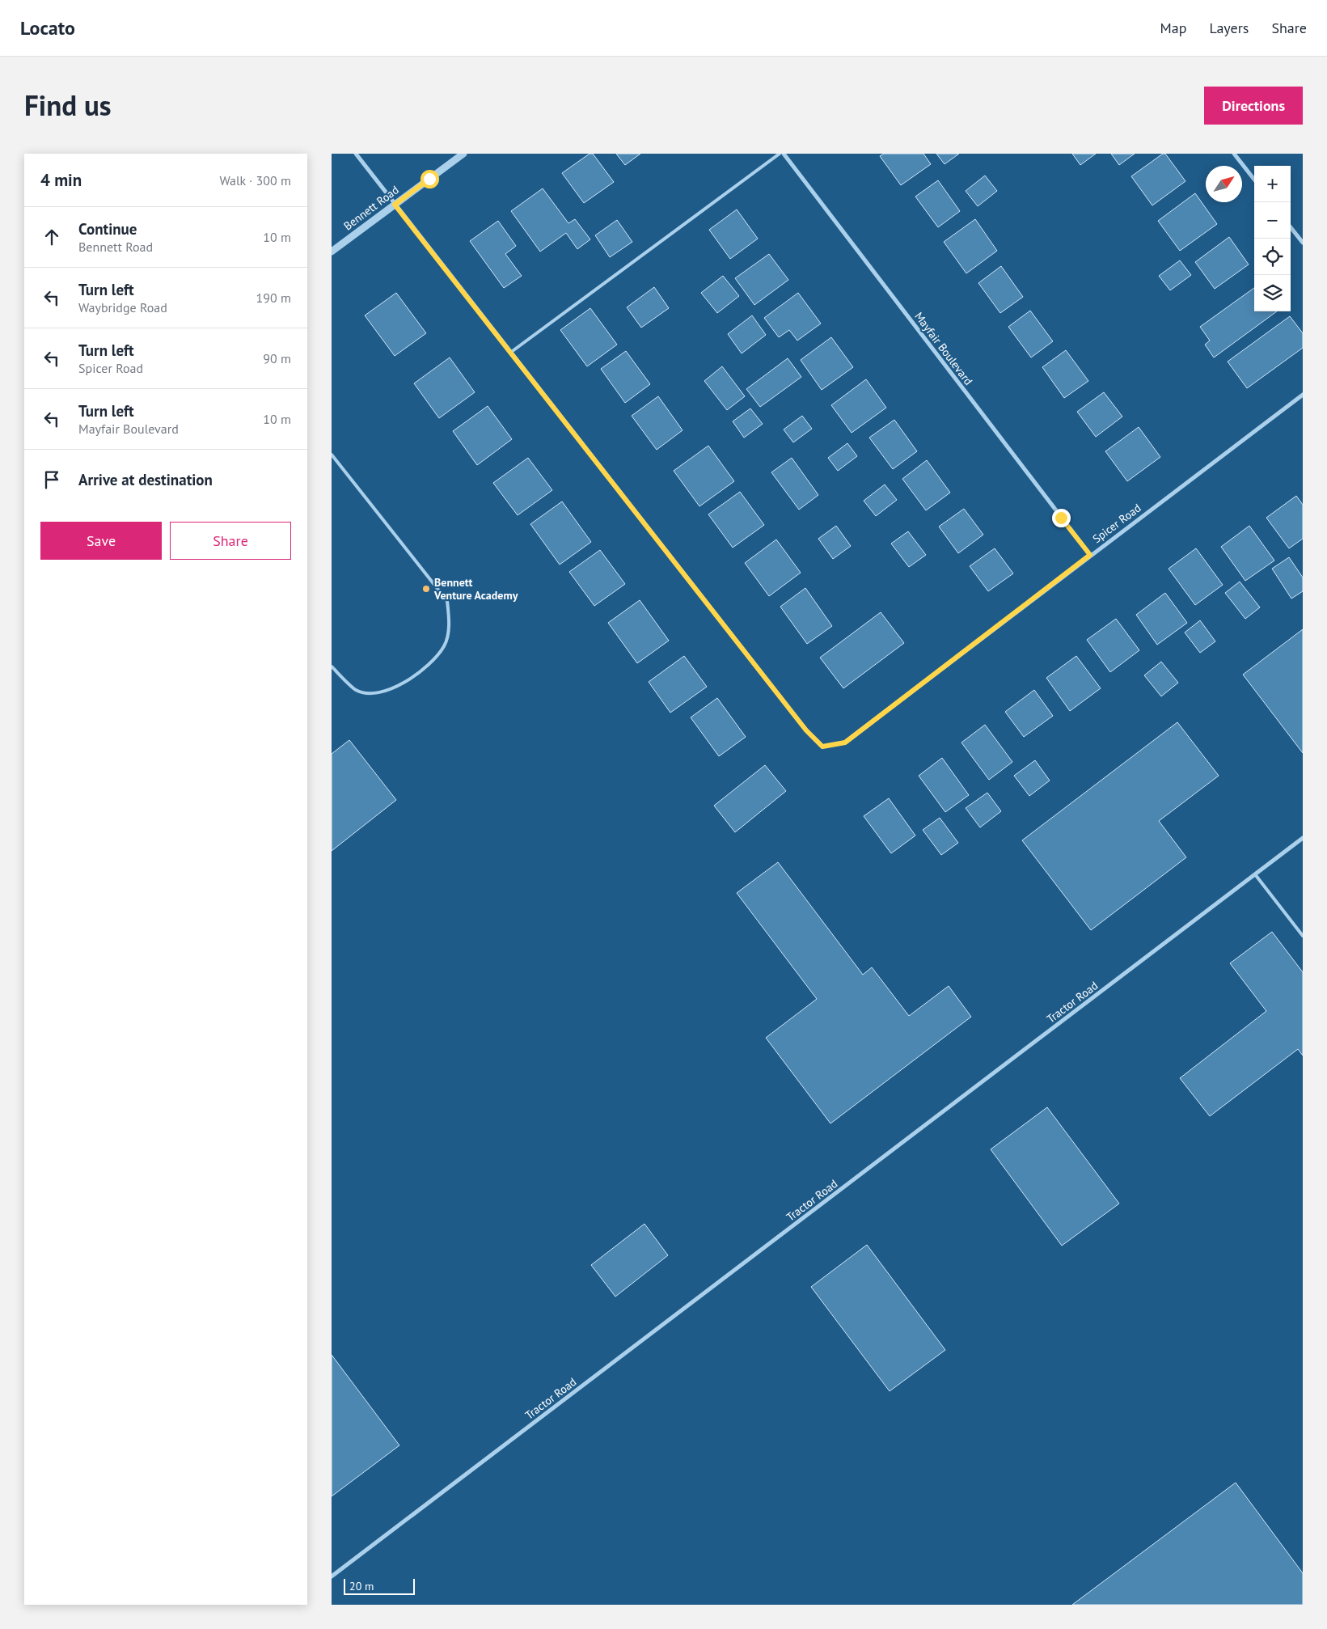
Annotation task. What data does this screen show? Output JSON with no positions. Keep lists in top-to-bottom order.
{
  "streets": {
    "street": [
      "Bennett Road",
      "Mayfair Boulevard",
      "Spicer Road",
      "Tractor Road"
    ]
  },
  "crossings": [
    ["Mayfair Boulevard", "Spicer Road"]
  ],
  "places": ["Bennett Venture Academy"],
  "scale_bar": "20 m",
  "north": "top right",
  "page": {
    "header": "Locato",
    "nav": ["Map", "Layers", "Share"],
    "title": "Find us",
    "buttons": [
      "Directions",
      ["Save", "Share"]
    ],
    "heading": ["4 min", "Walk · 300 m"],
    "map_buttons": ["+", "−"],
    "list": [
      ["Continue", "Bennett Road", "10 m"],
      ["Turn left", "Waybridge Road", "190 m"],
      ["Turn left", "Spicer Road", "90 m"],
      ["Turn left", "Mayfair Boulevard", "10 m"],
      "Arrive at destination"
    ],
    "scale": "20 m"
  }
}
